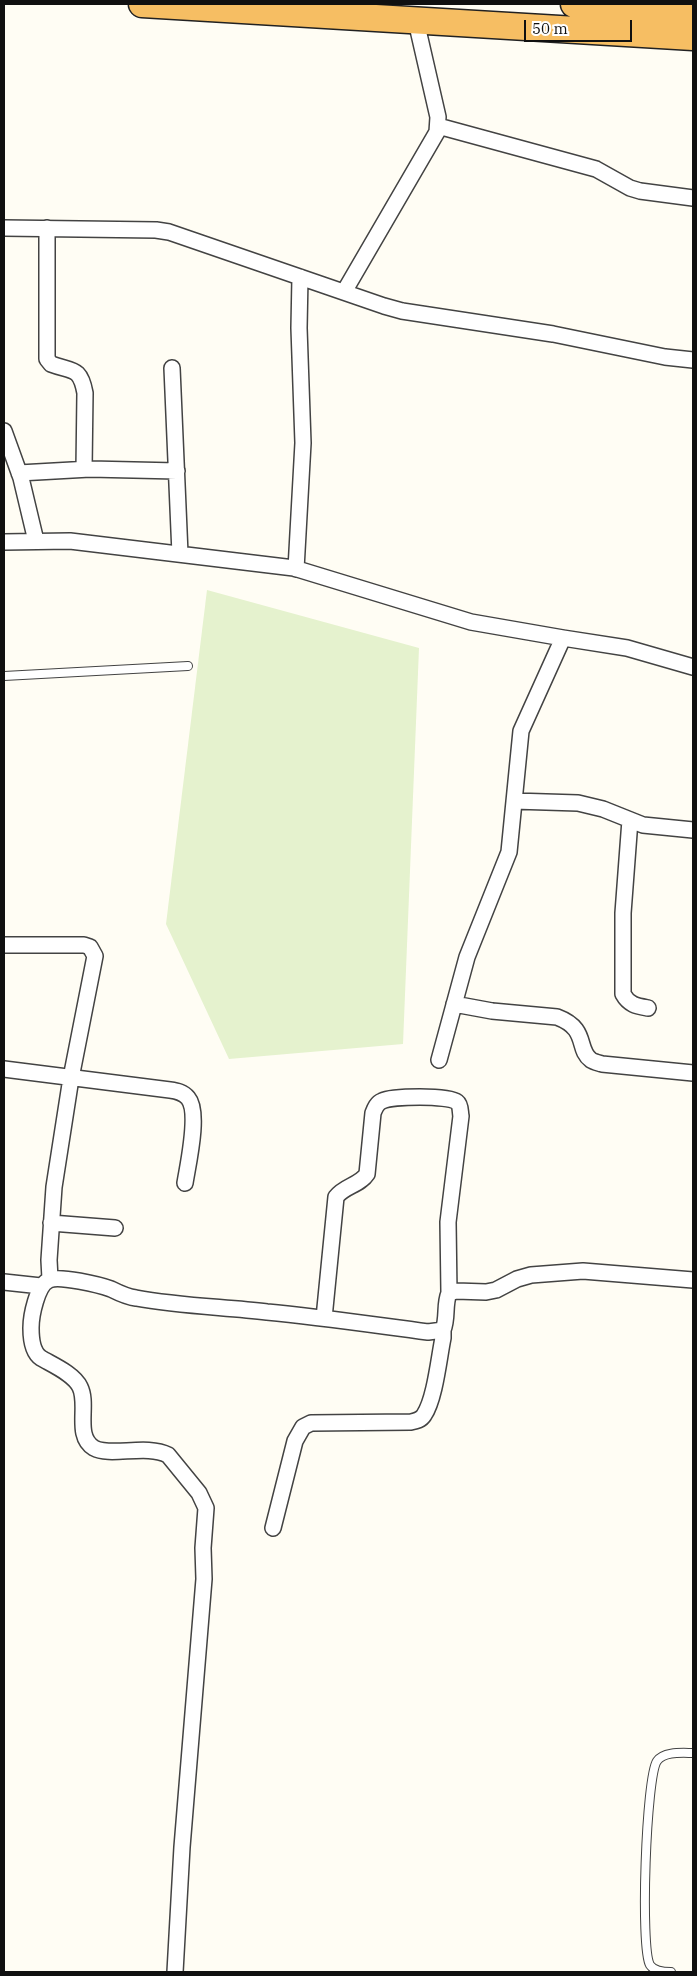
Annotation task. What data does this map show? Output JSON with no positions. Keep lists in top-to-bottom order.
{
  "scale_bar": "50 m"
}
